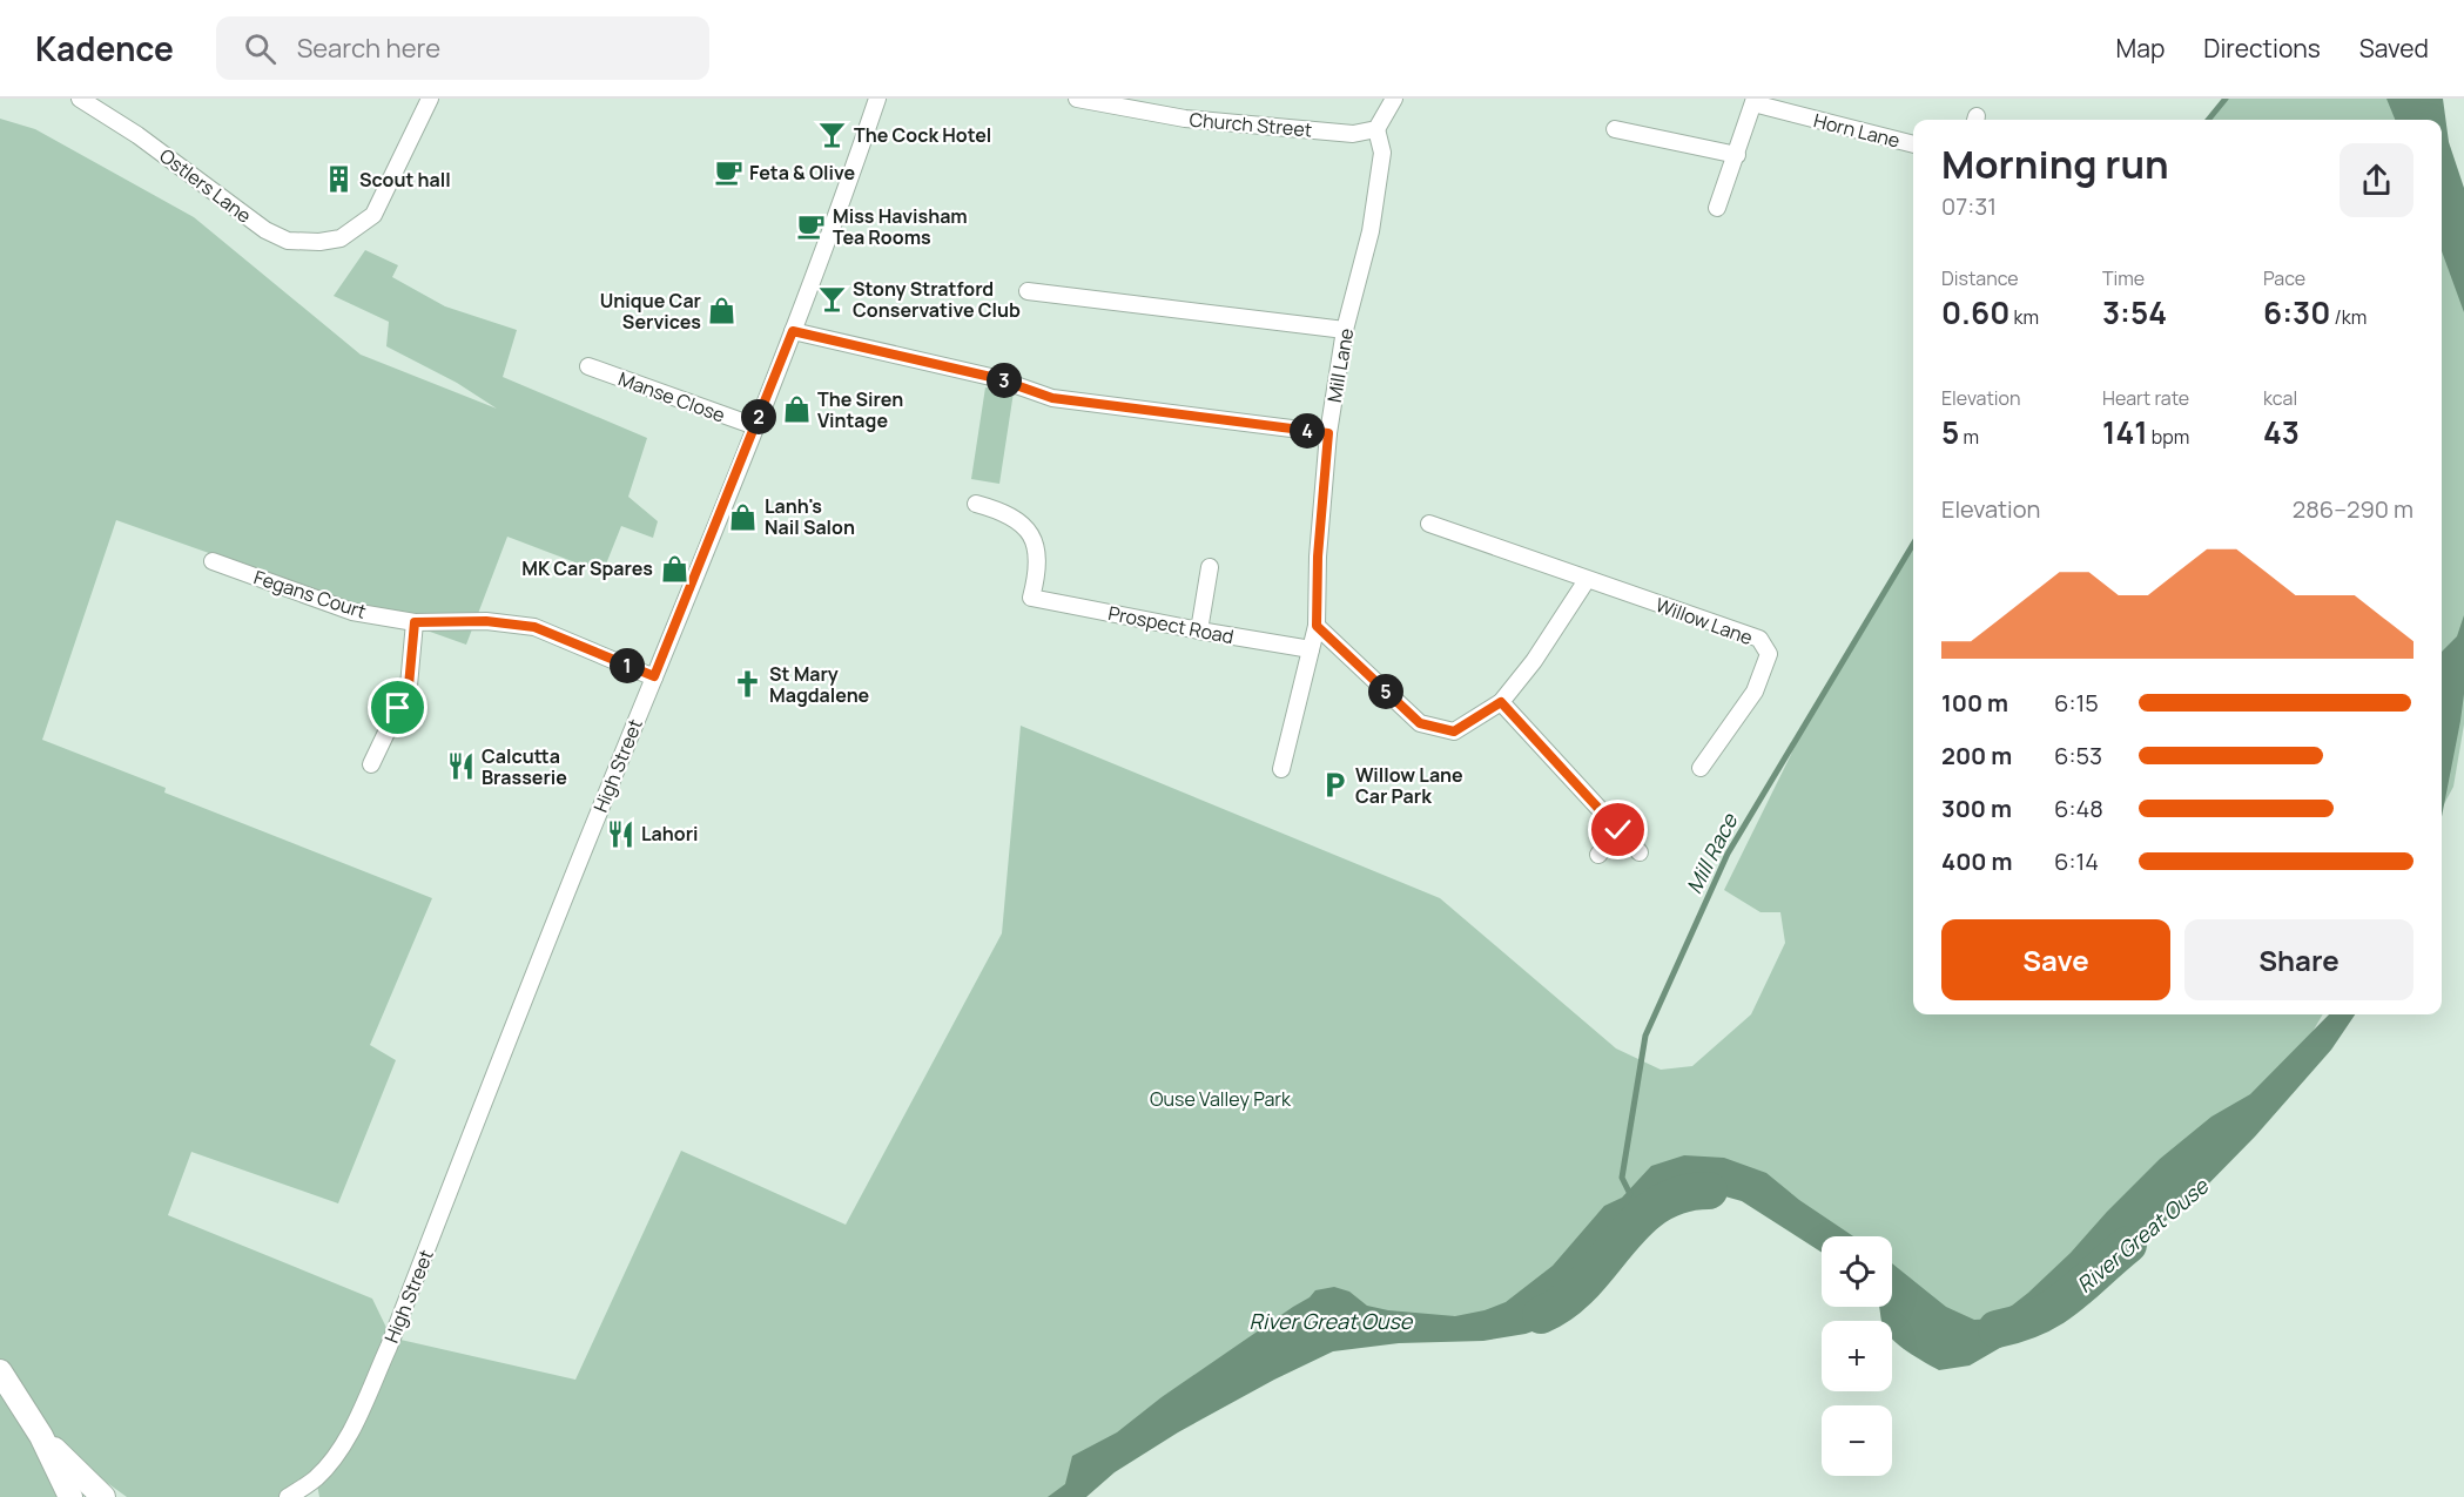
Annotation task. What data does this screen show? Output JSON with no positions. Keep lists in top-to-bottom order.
{
  "streets": {
    "street": [
      "Church Street",
      "Horn Lane",
      "Ostlers Lane",
      "Mill Lane",
      "Manse Close",
      "Fegans Court",
      "Willow Lane",
      "Prospect Road",
      "High Street"
    ]
  },
  "crossings": [
    ["Church Street", "Mill Lane"],
    ["Mill Lane", "Prospect Road"],
    ["Manse Close", "High Street"],
    ["Fegans Court", "High Street"]
  ],
  "water": ["Mill Race", "River Great Ouse"],
  "parks": ["Ouse Valley Park"],
  "places": {
    "bar": ["The Cock Hotel", "Stony Stratford Conservative Club"],
    "cafe": ["Feta & Olive", "Miss Havisham Tea Rooms"],
    "building": ["Scout hall"],
    "shop": [
      "Unique Car Services",
      "The Siren Vintage",
      "Lanh's Nail Salon",
      "MK Car Spares"
    ],
    "church": ["St Mary Magdalene"],
    "restaurant": ["Calcutta Brasserie", "Lahori"],
    "parking": ["Willow Lane Car Park"]
  },
  "page": {
    "header": "Kadence",
    "search": "Search here",
    "nav": ["Map", "Directions", "Saved"],
    "heading": ["Morning run", "07:31"],
    "stats": [
      ["Distance", "0.60 km"],
      ["Time", "3:54"],
      ["Pace", "6:30 /km"],
      ["Elevation", "5 m"],
      ["Heart rate", "141 bpm"],
      ["kcal", "43"]
    ],
    "pins": [
      "3",
      "2",
      "4",
      "1",
      "5"
    ],
    "chart": ["Elevation", "286–290 m"],
    "list": [
      {
        "name": "100 m",
        "note": "6:15"
      },
      {
        "name": "200 m",
        "note": "6:53"
      },
      {
        "name": "300 m",
        "note": "6:48"
      },
      {
        "name": "400 m",
        "note": "6:14"
      }
    ],
    "buttons": ["Save", "Share"],
    "map_buttons": ["+", "−"]
  }
}
